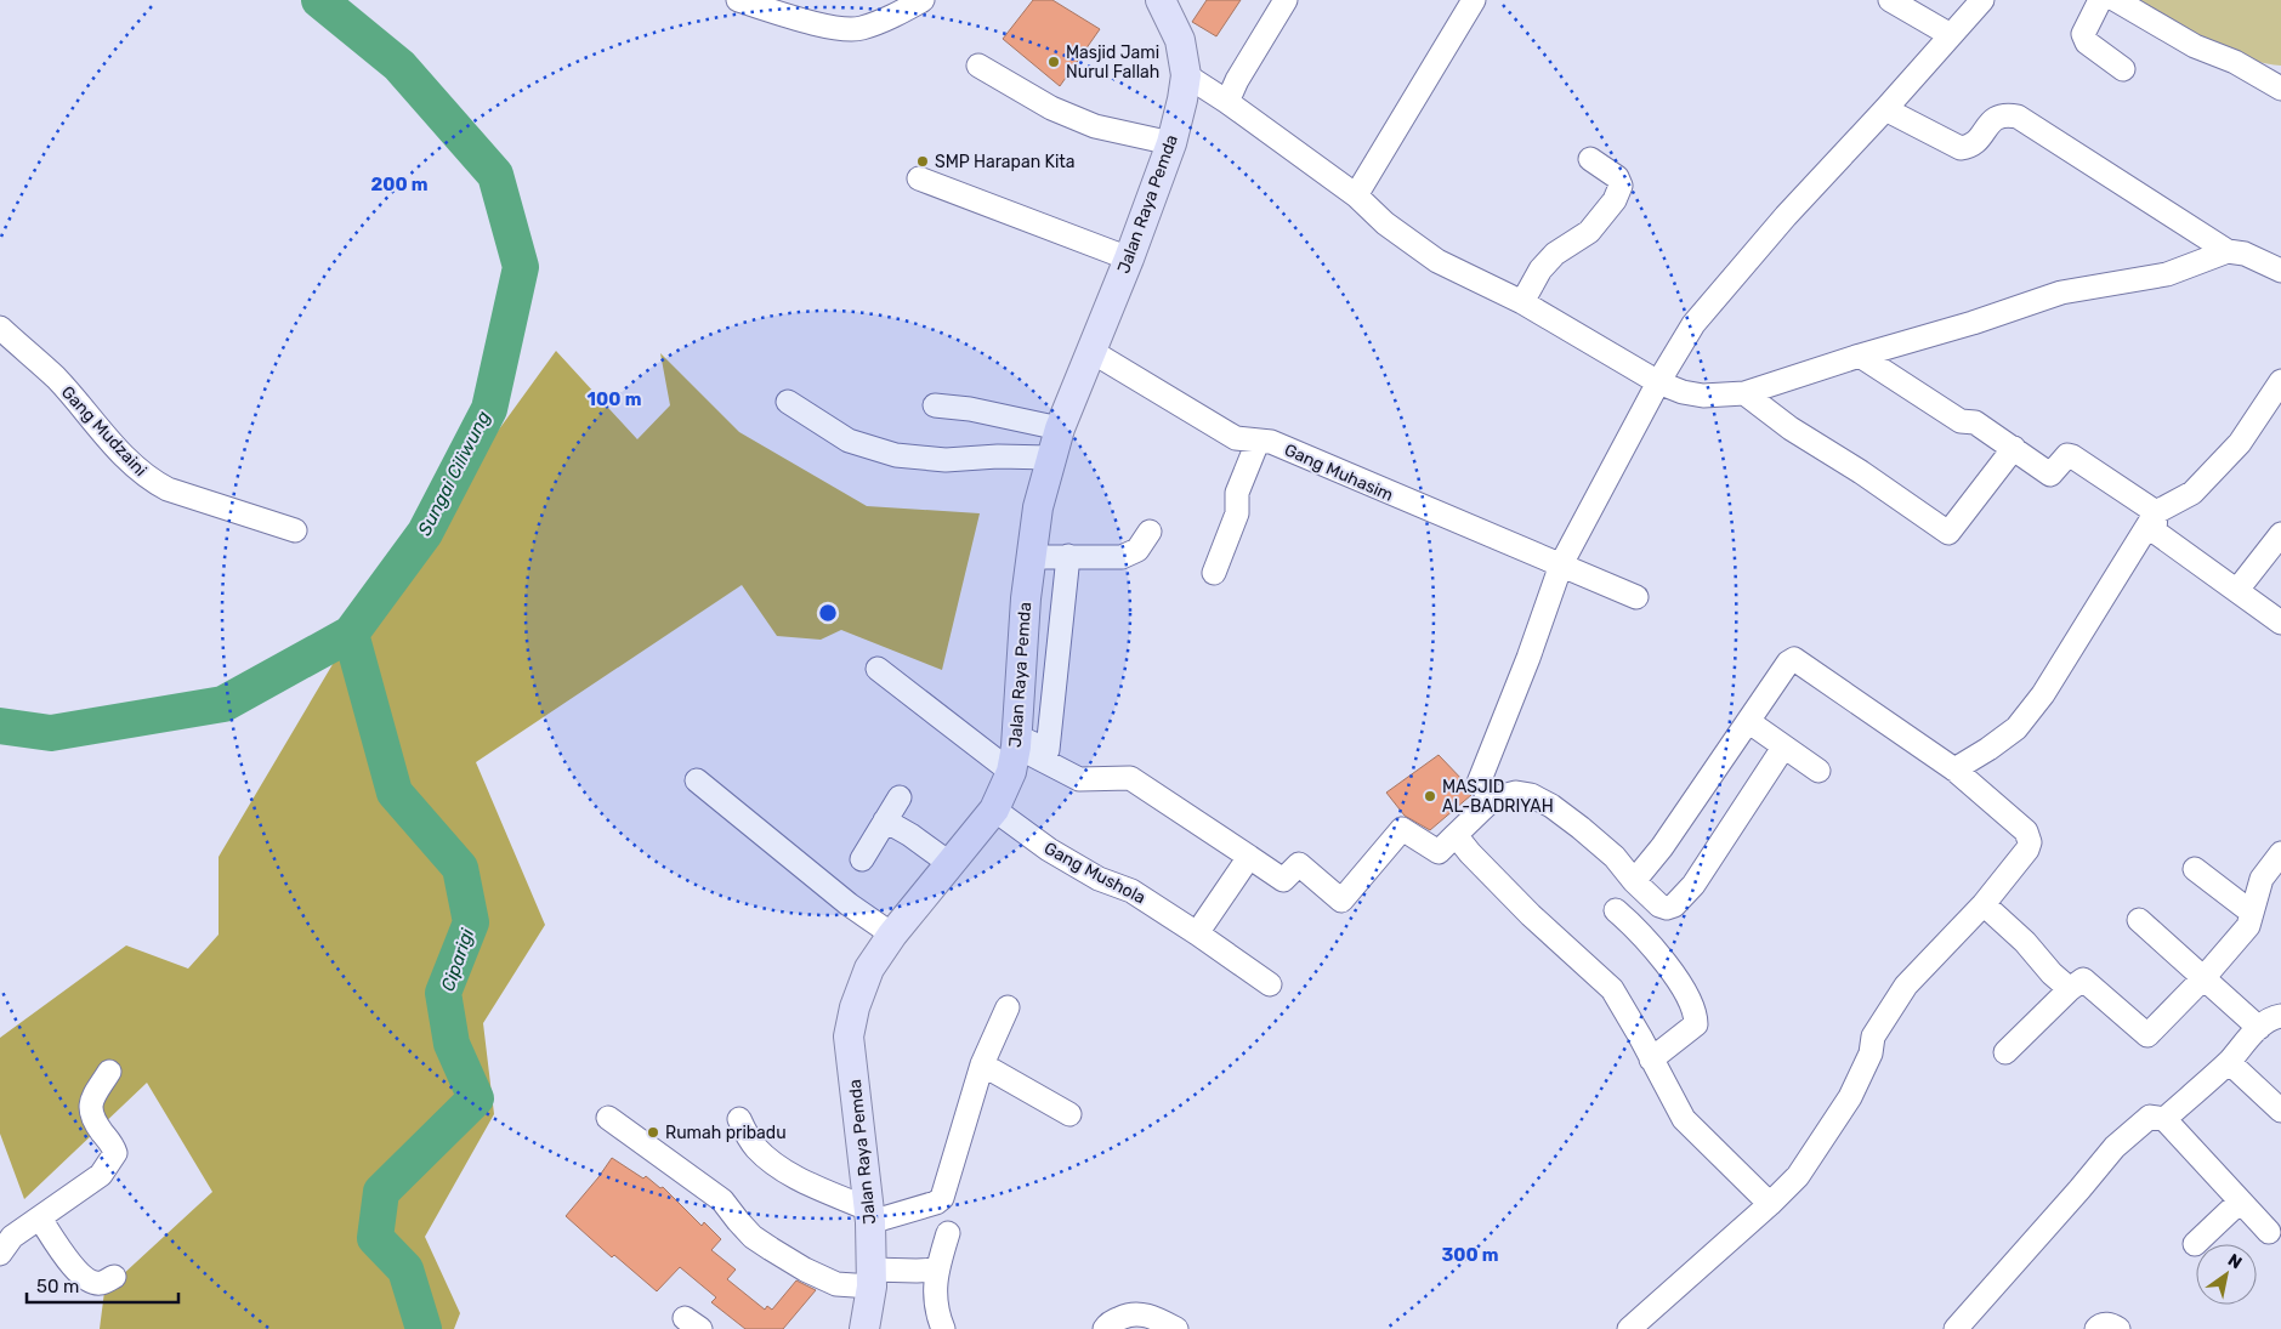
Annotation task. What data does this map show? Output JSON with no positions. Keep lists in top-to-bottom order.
{
  "streets": {
    "main road": ["Jalan Raya Pemda"],
    "street": ["Gang Mudzaini", "Gang Muhasim", "Gang Mushola"]
  },
  "crossings": [
    ["Jalan Raya Pemda", "Gang Muhasim"],
    ["Jalan Raya Pemda", "Gang Mushola"]
  ],
  "water": ["Sungai Ciliwung", "Ciparigi"],
  "places": [
    "Masjid Jami Nurul Fallah",
    "SMP Harapan Kita",
    "MASJID AL-BADRIYAH",
    "Rumah pribadu"
  ],
  "scale_bar": "50 m",
  "north": "top right",
  "rings": ["200 m", "100 m", "300 m"]
}
